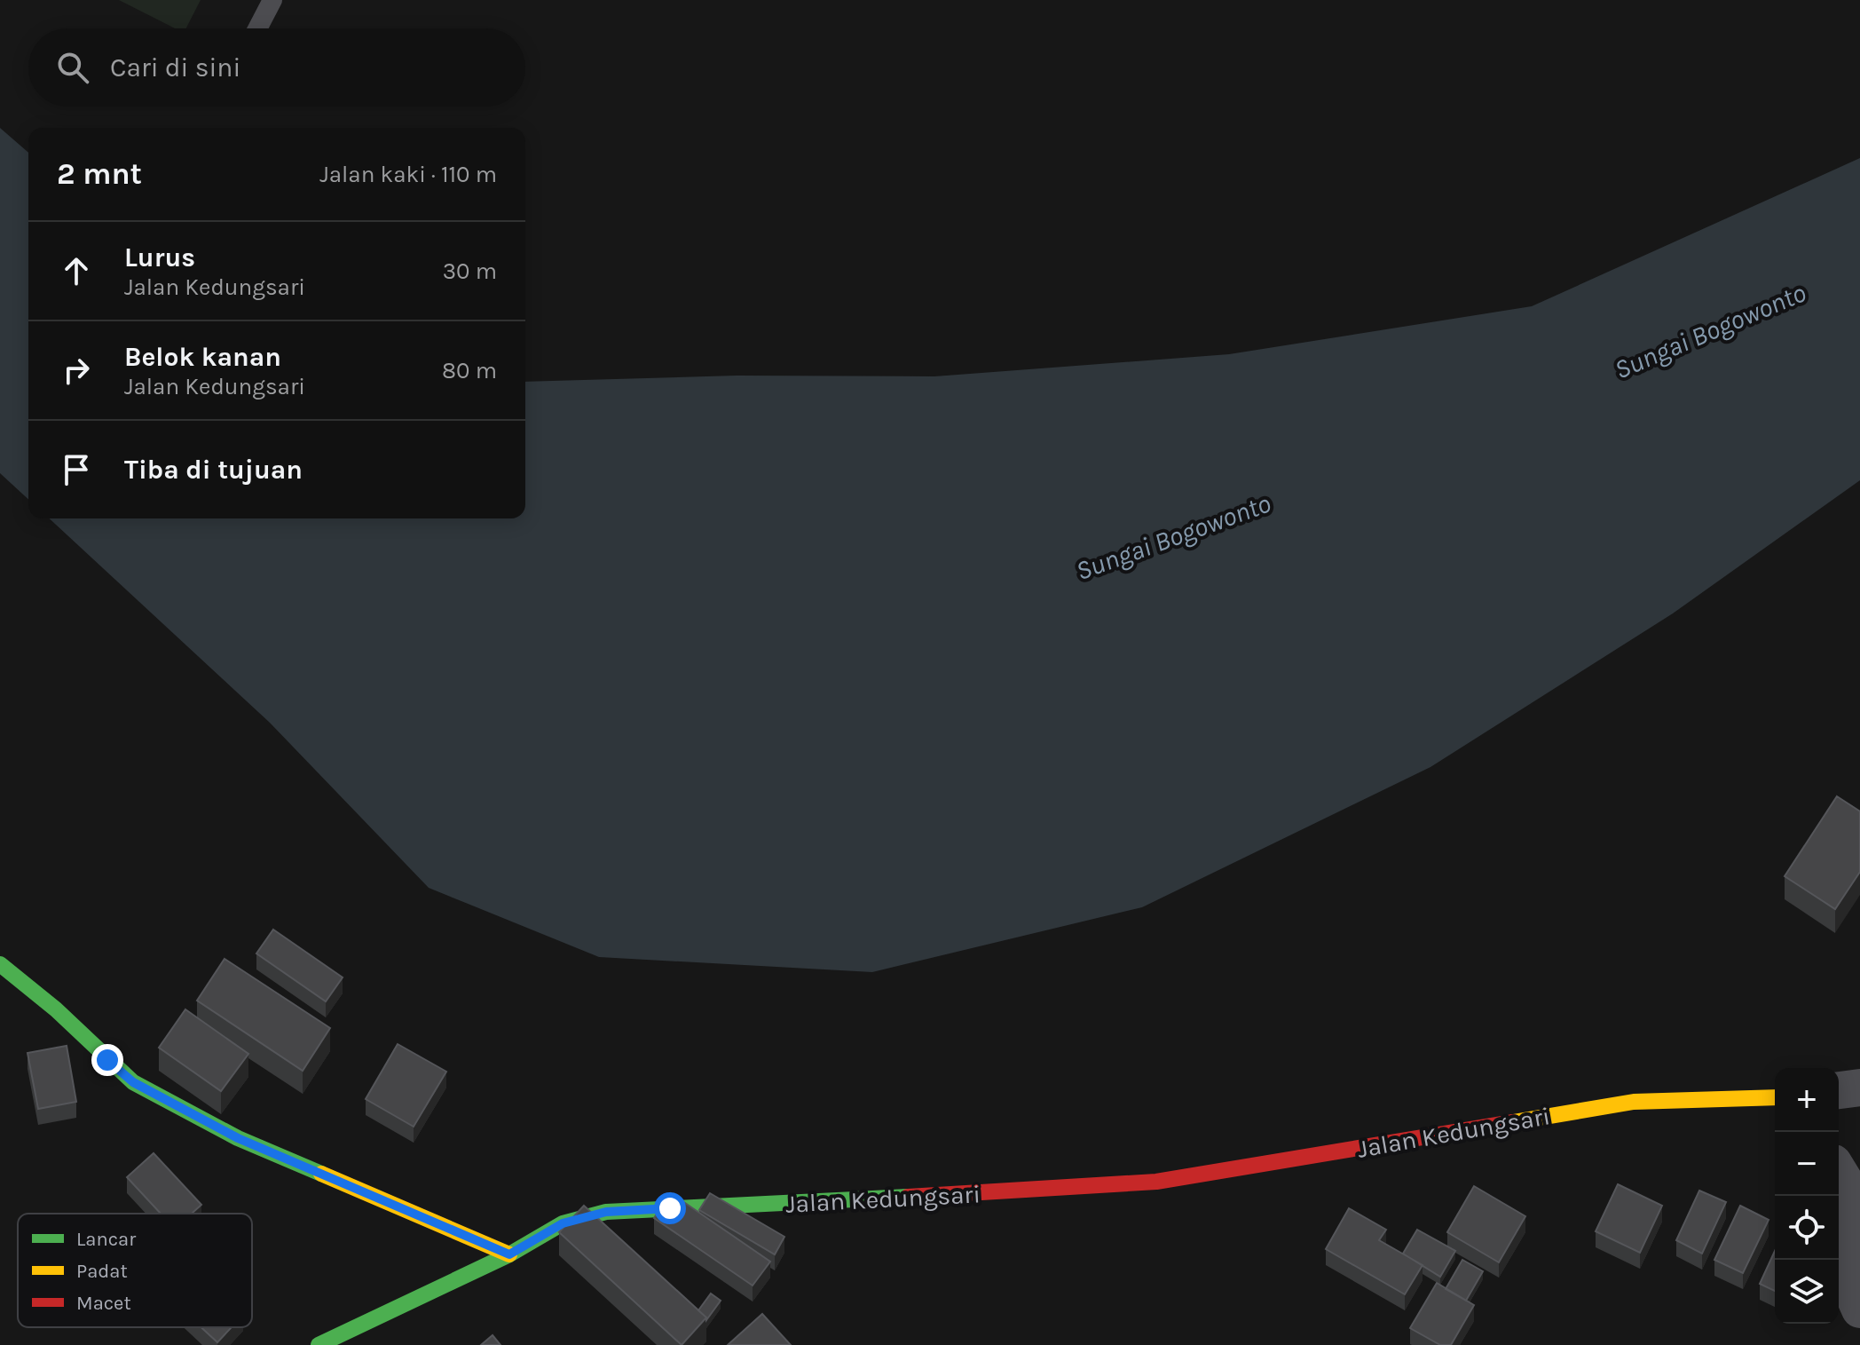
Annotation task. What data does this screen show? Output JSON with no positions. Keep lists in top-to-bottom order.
{
  "streets": {
    "street": ["Jalan Kedungsari"]
  },
  "water": ["Sungai Bogowonto"],
  "legend": ["Lancar", "Padat", "Macet"],
  "page": {
    "search": "Cari di sini",
    "heading": ["2 mnt", "Jalan kaki · 110 m"],
    "list": [
      ["Lurus", "Jalan Kedungsari", "30 m"],
      ["Belok kanan", "Jalan Kedungsari", "80 m"],
      "Tiba di tujuan"
    ],
    "map_buttons": ["+", "−"]
  }
}
